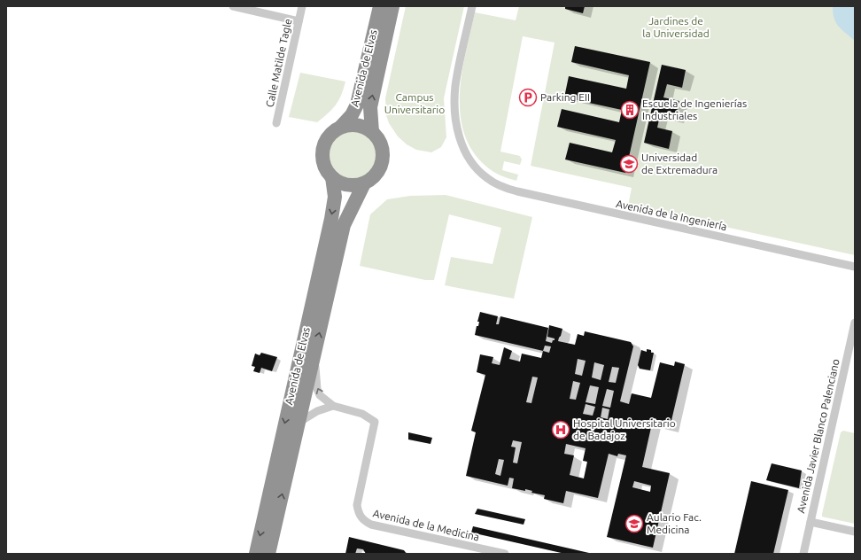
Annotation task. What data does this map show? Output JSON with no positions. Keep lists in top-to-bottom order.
{
  "streets": {
    "highway": ["Avenida de Elvas"],
    "street": [
      "Calle Matilde Tagle",
      "Avenida de la Ingeniería",
      "Avenida Javier Blanco Palenciano",
      "Avenida de la Medicina"
    ]
  },
  "crossings": [
    ["Avenida de Elvas", "Avenida de la Medicina"]
  ],
  "parks": ["Jardines de la Universidad", "Campus Universitario"],
  "places": {
    "parking": ["Parking EII"],
    "building": ["Escuela de Ingenierías Industriales"],
    "school or university": ["Universidad de Extremadura", "Aulario Fac. Medicina"],
    "hospital": ["Hospital Universitario de Badajoz"]
  }
}
